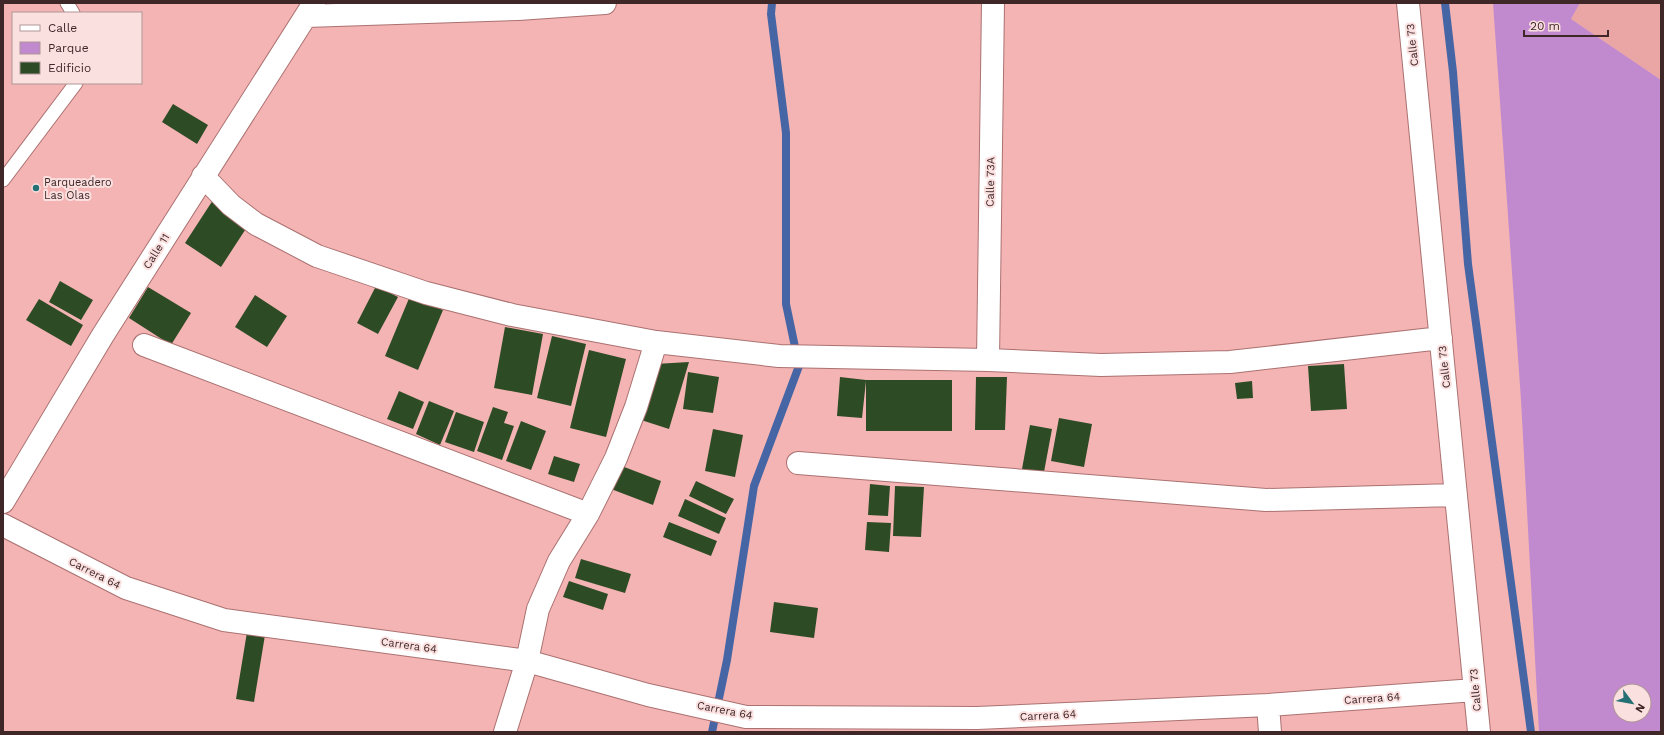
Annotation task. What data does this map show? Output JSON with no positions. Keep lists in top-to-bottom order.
{
  "streets": {
    "street": [
      "Calle 73",
      "Calle 73A",
      "Calle 11",
      "Carrera 64"
    ]
  },
  "crossings": [
    ["Calle 73", "Carrera 64"]
  ],
  "places": ["Parqueadero Las Olas"],
  "legend": ["Calle", "Parque", "Edificio"],
  "scale_bar": "20 m",
  "north": "bottom right"
}
